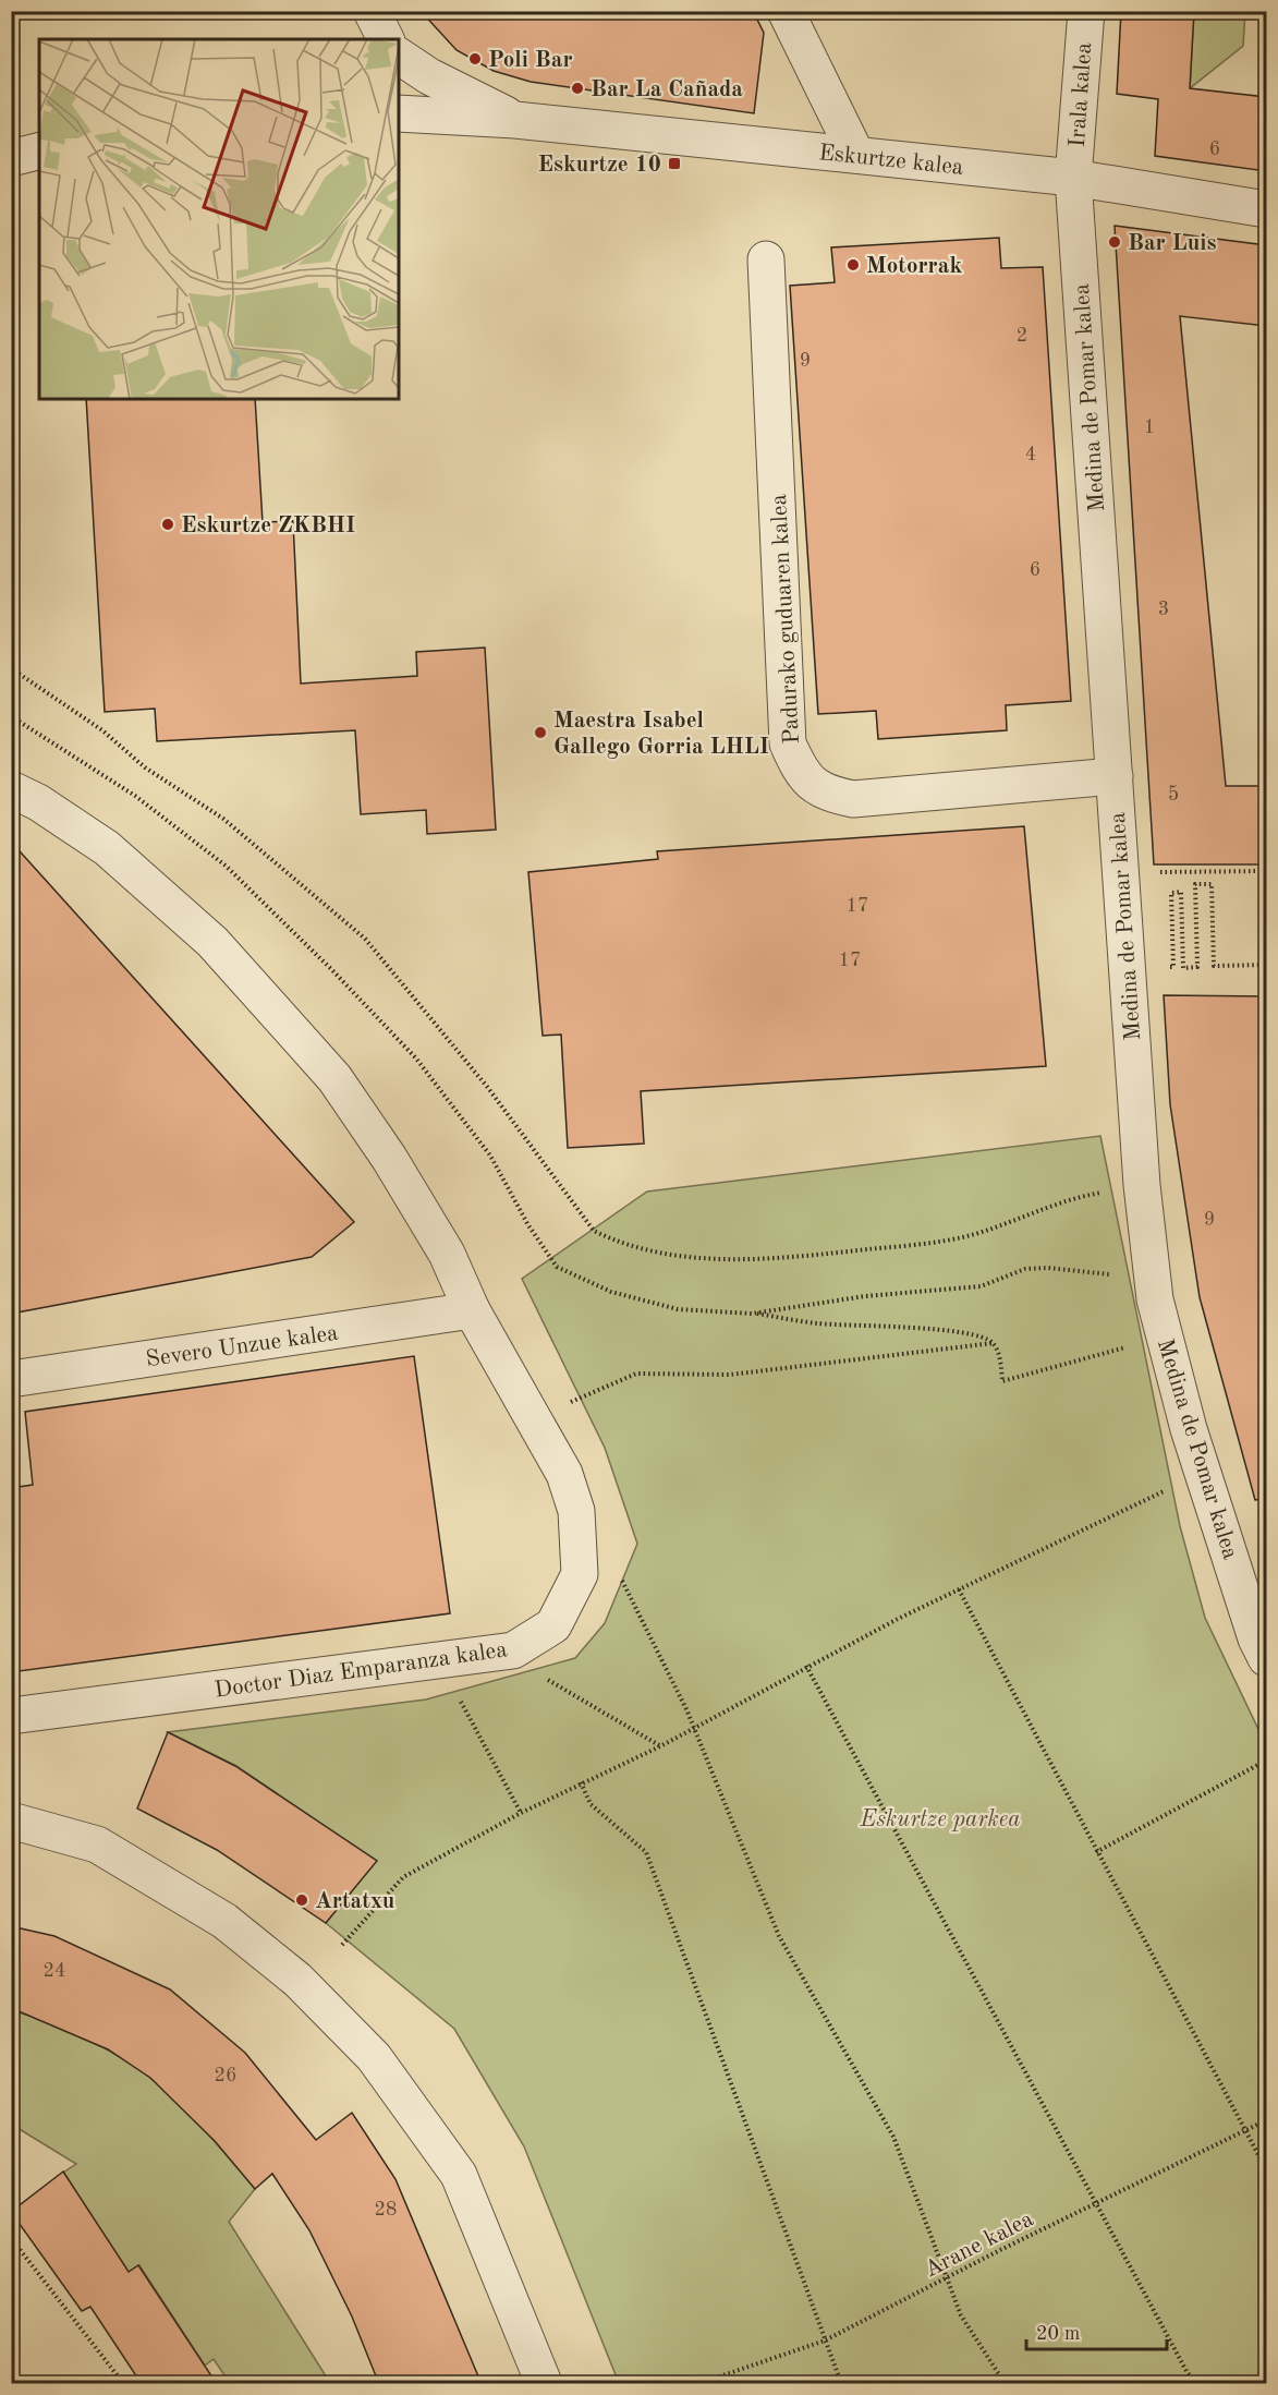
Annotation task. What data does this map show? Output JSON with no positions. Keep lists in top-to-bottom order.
{
  "streets": {
    "street": [
      "Irala kalea",
      "Eskurtze kalea",
      "Medina de Pomar kalea",
      "Padurako guduaren kalea",
      "Severo Unzue kalea",
      "Doctor Diaz Emparanza kalea"
    ],
    "path": ["Arane kalea"]
  },
  "crossings": [
    ["Irala kalea", "Eskurtze kalea"],
    ["Irala kalea", "Medina de Pomar kalea"],
    ["Eskurtze kalea", "Medina de Pomar kalea"],
    ["Medina de Pomar kalea", "Padurako guduaren kalea"],
    ["Severo Unzue kalea", "Doctor Diaz Emparanza kalea"]
  ],
  "parks": ["Eskurtze parkea"],
  "places": {
    "other": [
      "Poli Bar",
      "Bar La Cañada",
      "Bar Luis",
      "Motorrak",
      "Eskurtze ZKBHI",
      "Maestra Isabel Gallego Gorria LHLI",
      "Artatxu"
    ],
    "transit": ["Eskurtze 10"]
  },
  "house_numbers": [
    "6",
    "2",
    "9",
    "1",
    "4",
    "6",
    "3",
    "5",
    "17",
    "17",
    "9",
    "24",
    "26",
    "28"
  ],
  "scale_bar": "20 m"
}
